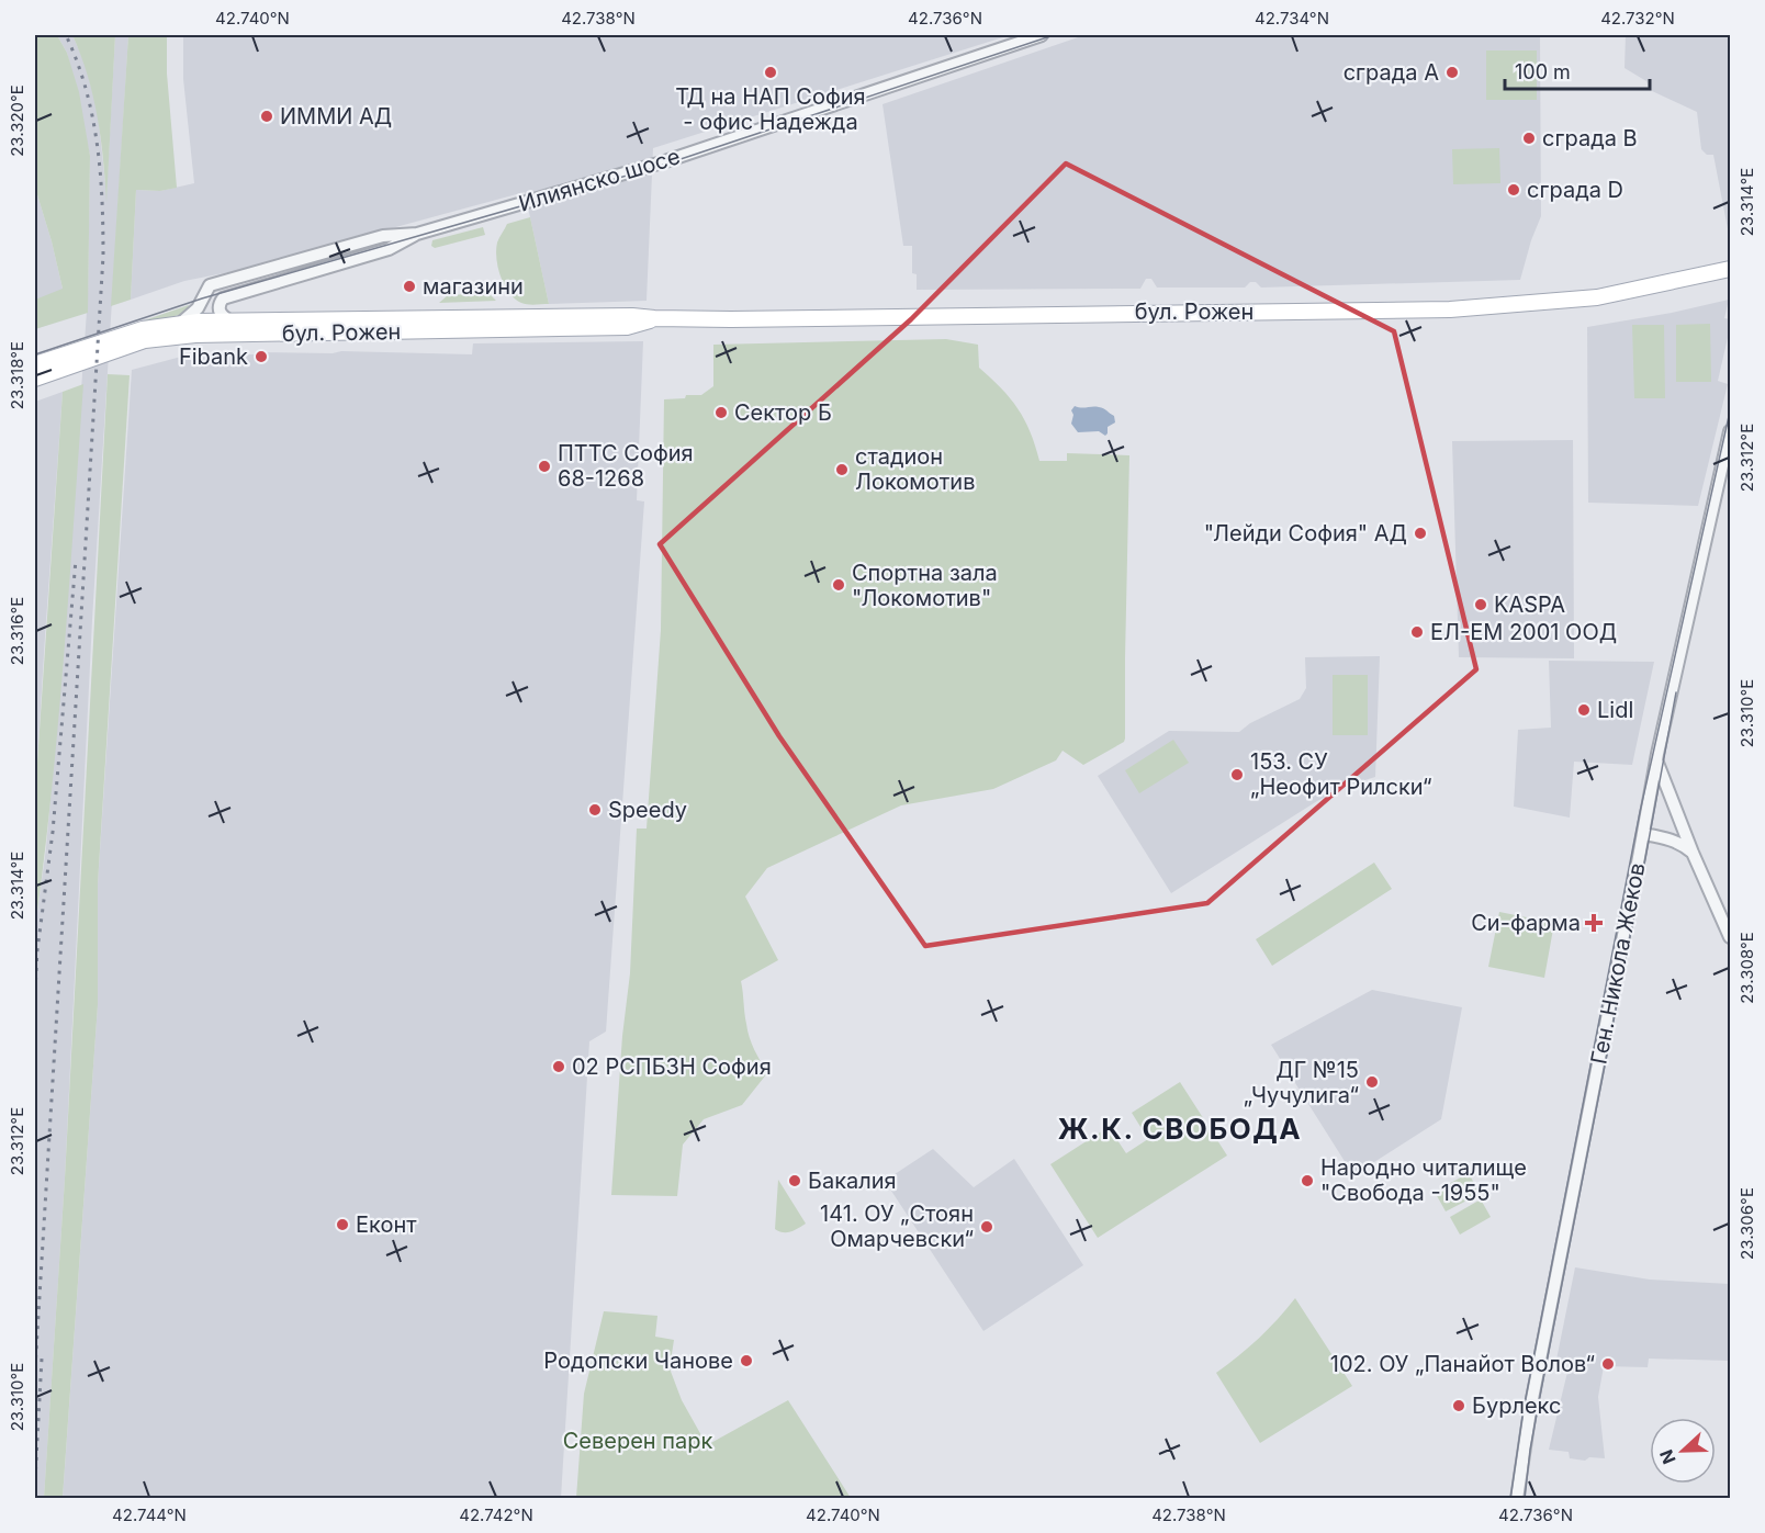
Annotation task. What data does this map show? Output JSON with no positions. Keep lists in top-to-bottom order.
{
  "streets": {
    "main road": ["бул. Рожен"],
    "street": ["Илиянско шосе", "Ген. Никола Жеков"]
  },
  "crossings": [
    ["Илиянско шосе", "бул. Рожен"]
  ],
  "districts": ["Ж.К. СВОБОДА"],
  "parks": ["Северен парк"],
  "places": {
    "other": [
      "ТД на НАП София - офис Надежда",
      "сграда А",
      "ИММИ АД",
      "сграда В",
      "сграда D",
      "магазини",
      "Fibank",
      "Сектор Б",
      "ПТТС София 68-1268",
      "стадион Локомотив",
      "\"Лейди София\" АД",
      "Спортна зала \"Локомотив\"",
      "KASPA",
      "ЕЛ-ЕМ 2001 ООД",
      "Lidl",
      "153. СУ „Неофит Рилски“",
      "Speedy",
      "02 РСПБЗН София",
      "ДГ №15 „Чучулига“",
      "Бакалия",
      "Народно читалище \"Свобода -1955\"",
      "Еконт",
      "141. ОУ „Стоян Омарчевски“",
      "Родопски Чанове",
      "102. ОУ „Панайот Волов“",
      "Бурлекс"
    ],
    "health": ["Си-фарма"]
  },
  "scale_bar": "100 m",
  "north": "left",
  "coordinates": [
    "42.740°N",
    "42.738°N",
    "42.736°N",
    "42.734°N",
    "42.732°N",
    "23.320°E",
    "23.314°E",
    "23.318°E",
    "23.312°E",
    "23.316°E",
    "23.310°E",
    "23.308°E",
    "23.306°E",
    "42.744°N",
    "42.742°N"
  ]
}
